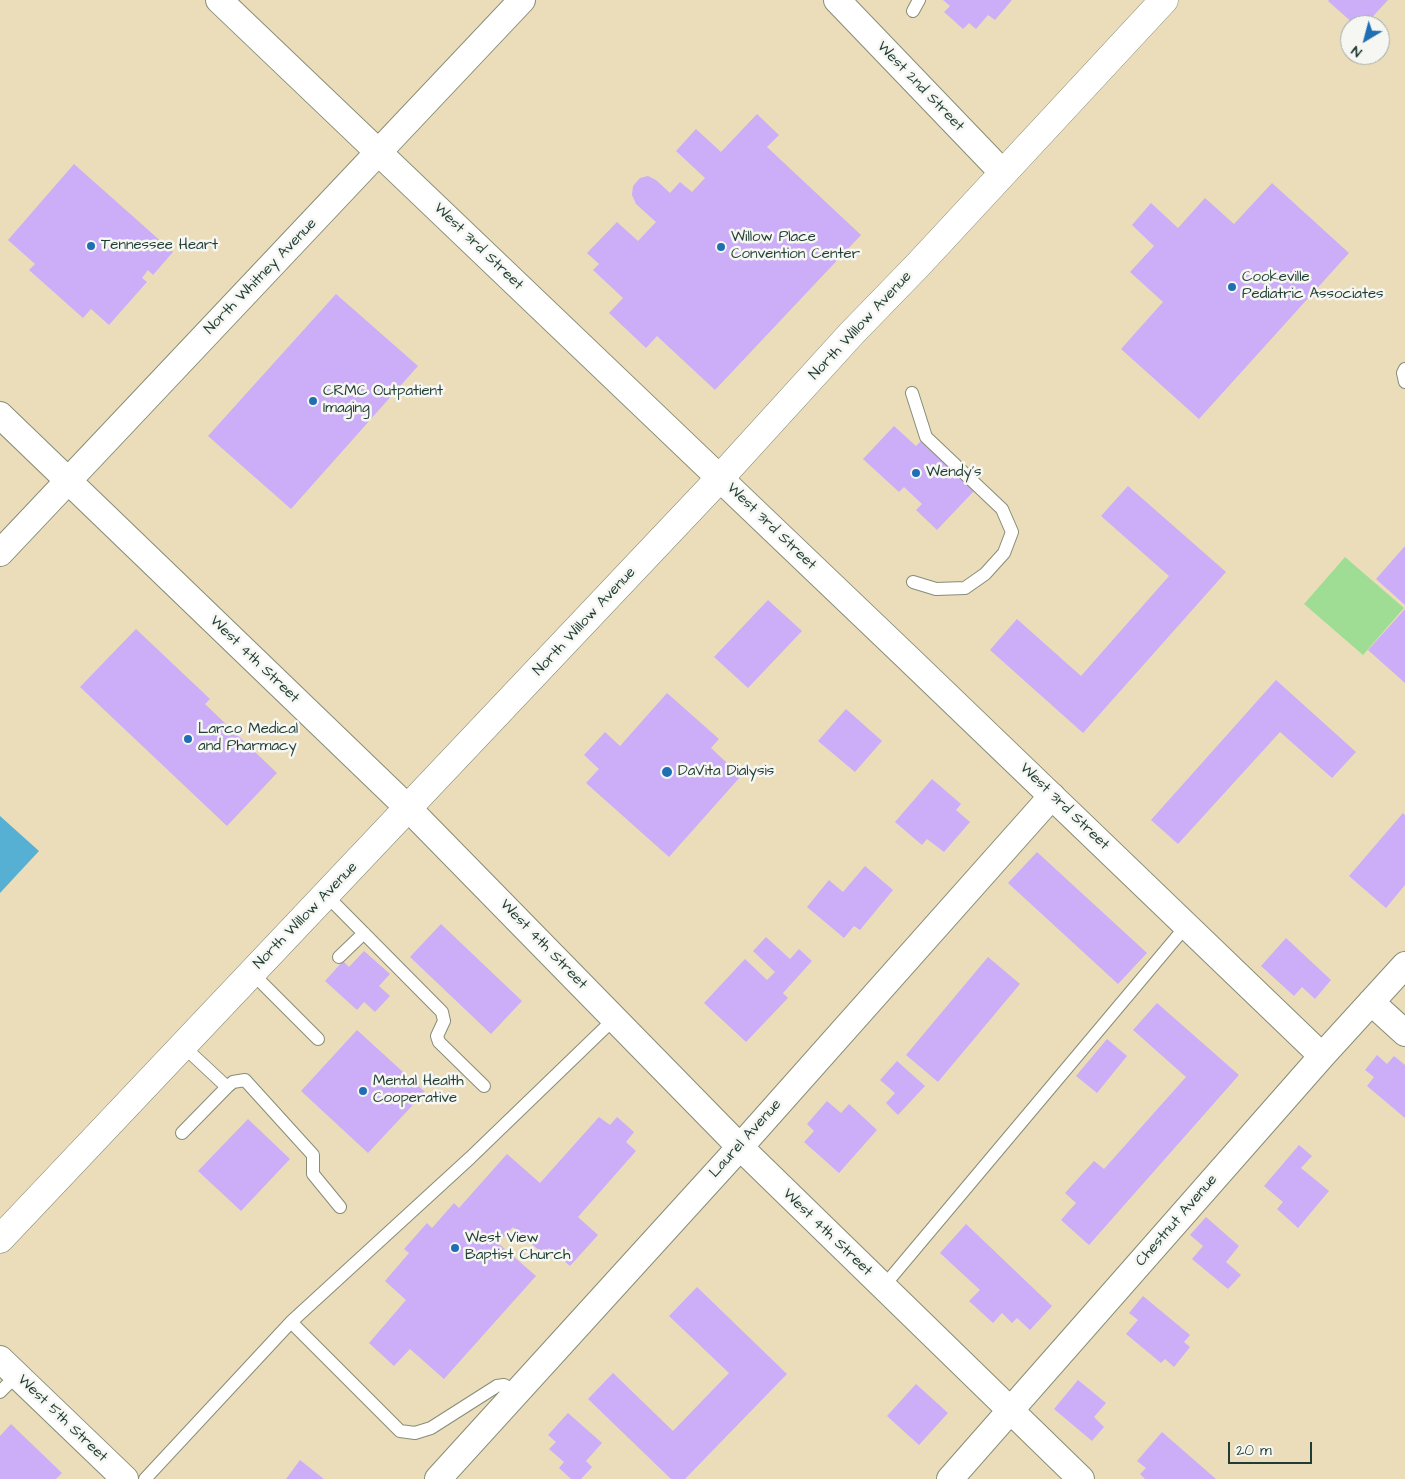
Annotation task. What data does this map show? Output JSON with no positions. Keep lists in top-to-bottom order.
{
  "streets": {
    "main road": ["North Willow Avenue"],
    "street": [
      "West 2nd Street",
      "West 3rd Street",
      "North Whitney Avenue",
      "West 4th Street",
      "Laurel Avenue",
      "Chestnut Avenue",
      "West 5th Street"
    ]
  },
  "crossings": [
    ["West 2nd Street", "North Willow Avenue"],
    ["West 3rd Street", "North Whitney Avenue"],
    ["West 3rd Street", "North Willow Avenue"],
    ["West 3rd Street", "Laurel Avenue"],
    ["West 3rd Street", "Chestnut Avenue"],
    ["North Whitney Avenue", "West 4th Street"],
    ["North Willow Avenue", "West 4th Street"],
    ["West 4th Street", "Laurel Avenue"],
    ["West 4th Street", "Chestnut Avenue"]
  ],
  "places": [
    "Tennessee Heart",
    "Willow Place Convention Center",
    "Cookeville Pediatric Associates",
    "CRMC Outpatient Imaging",
    "Wendy's",
    "Larco Medical and Pharmacy",
    "DaVita Dialysis",
    "Mental Health Cooperative",
    "West View Baptist Church"
  ],
  "scale_bar": "20 m",
  "north": "bottom left"
}
